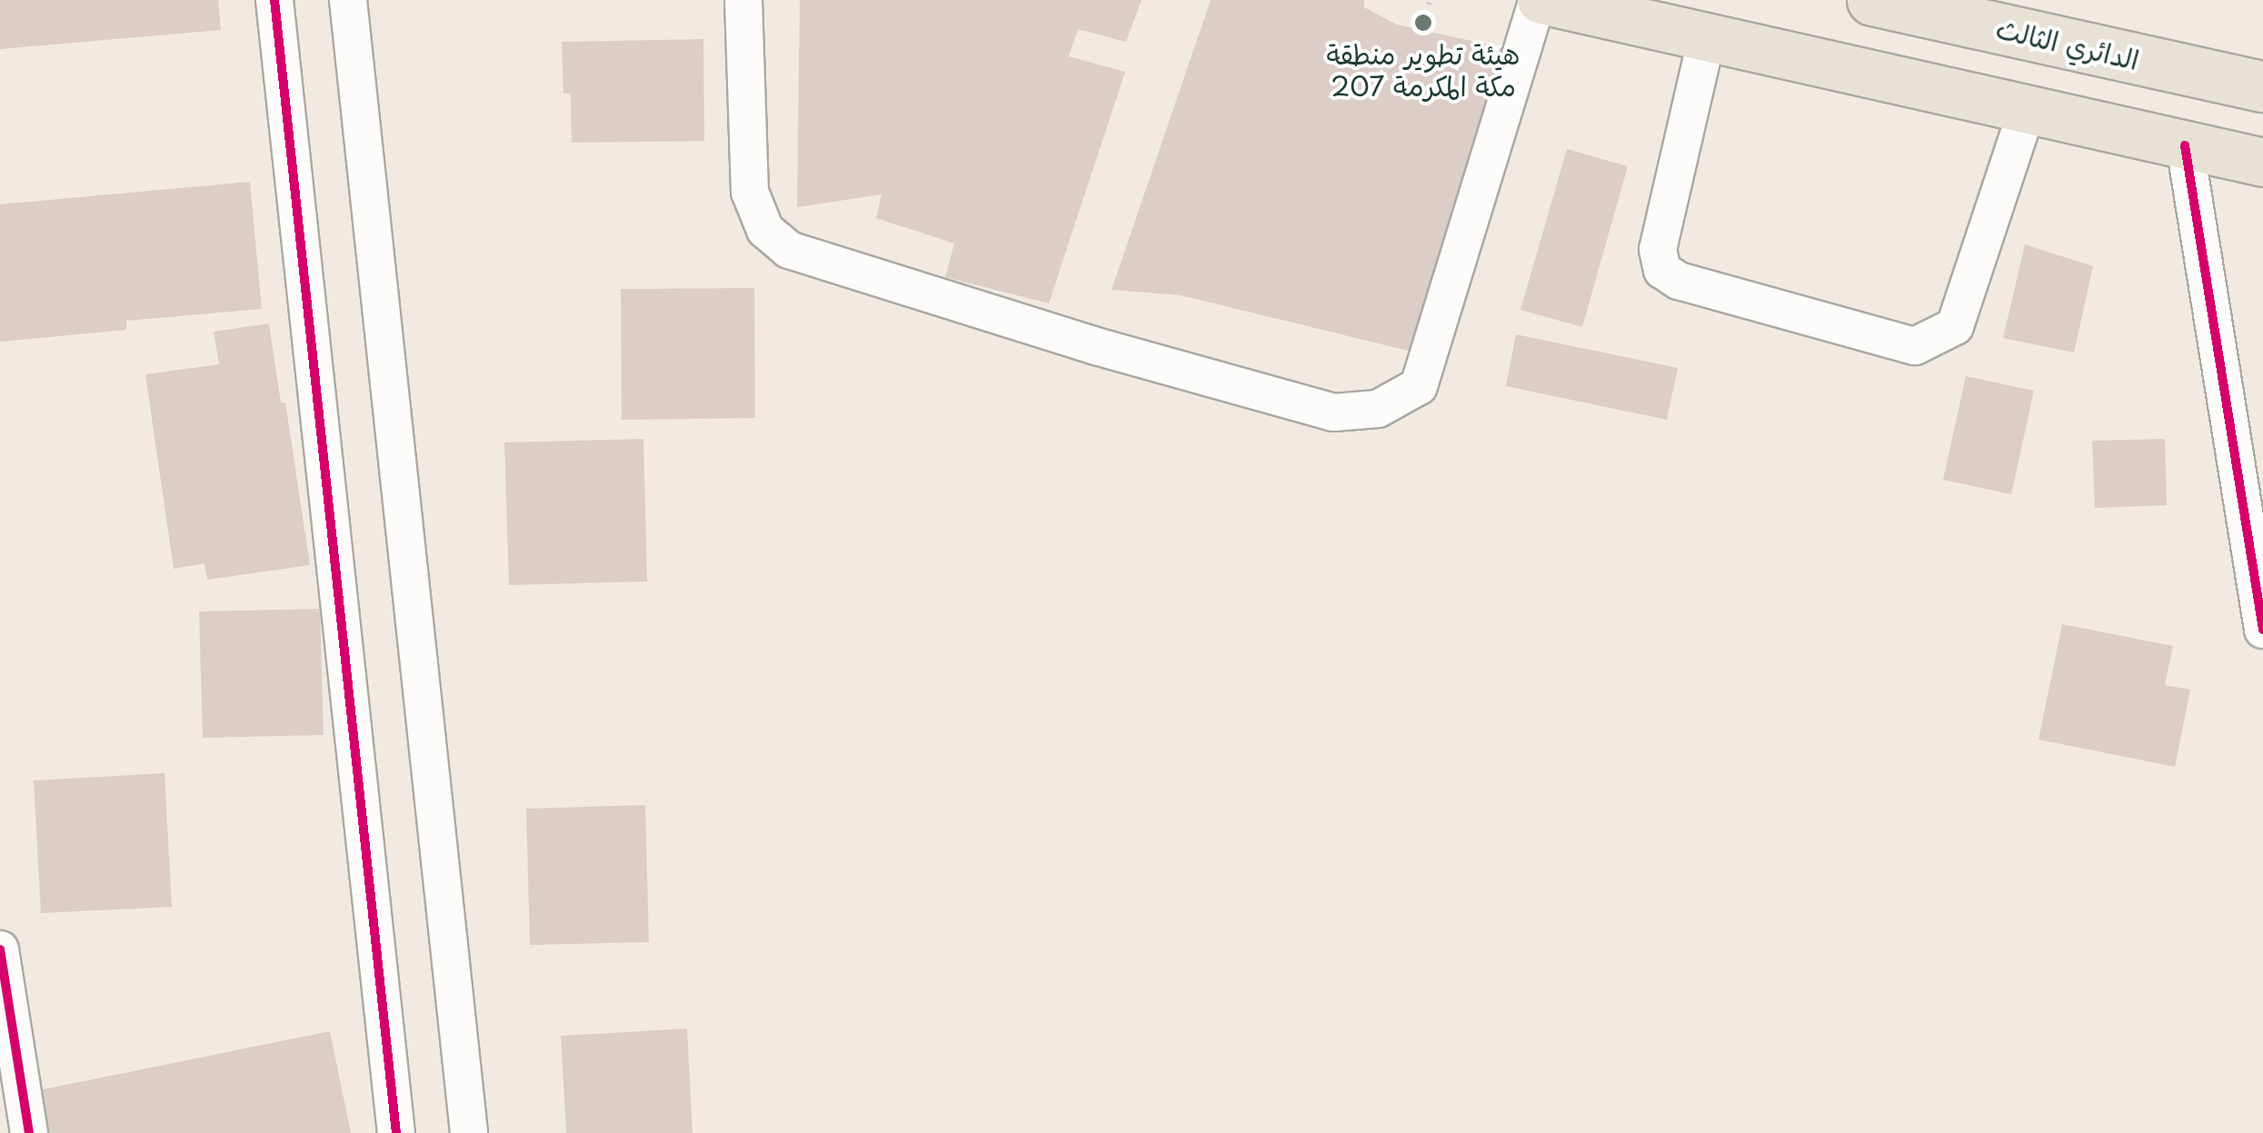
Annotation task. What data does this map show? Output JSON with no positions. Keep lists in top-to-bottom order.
{
  "streets": {
    "highway": ["الدائري الثالث"]
  },
  "places": ["هيئة تطوير منطقة مكة المكرمة 207"]
}
